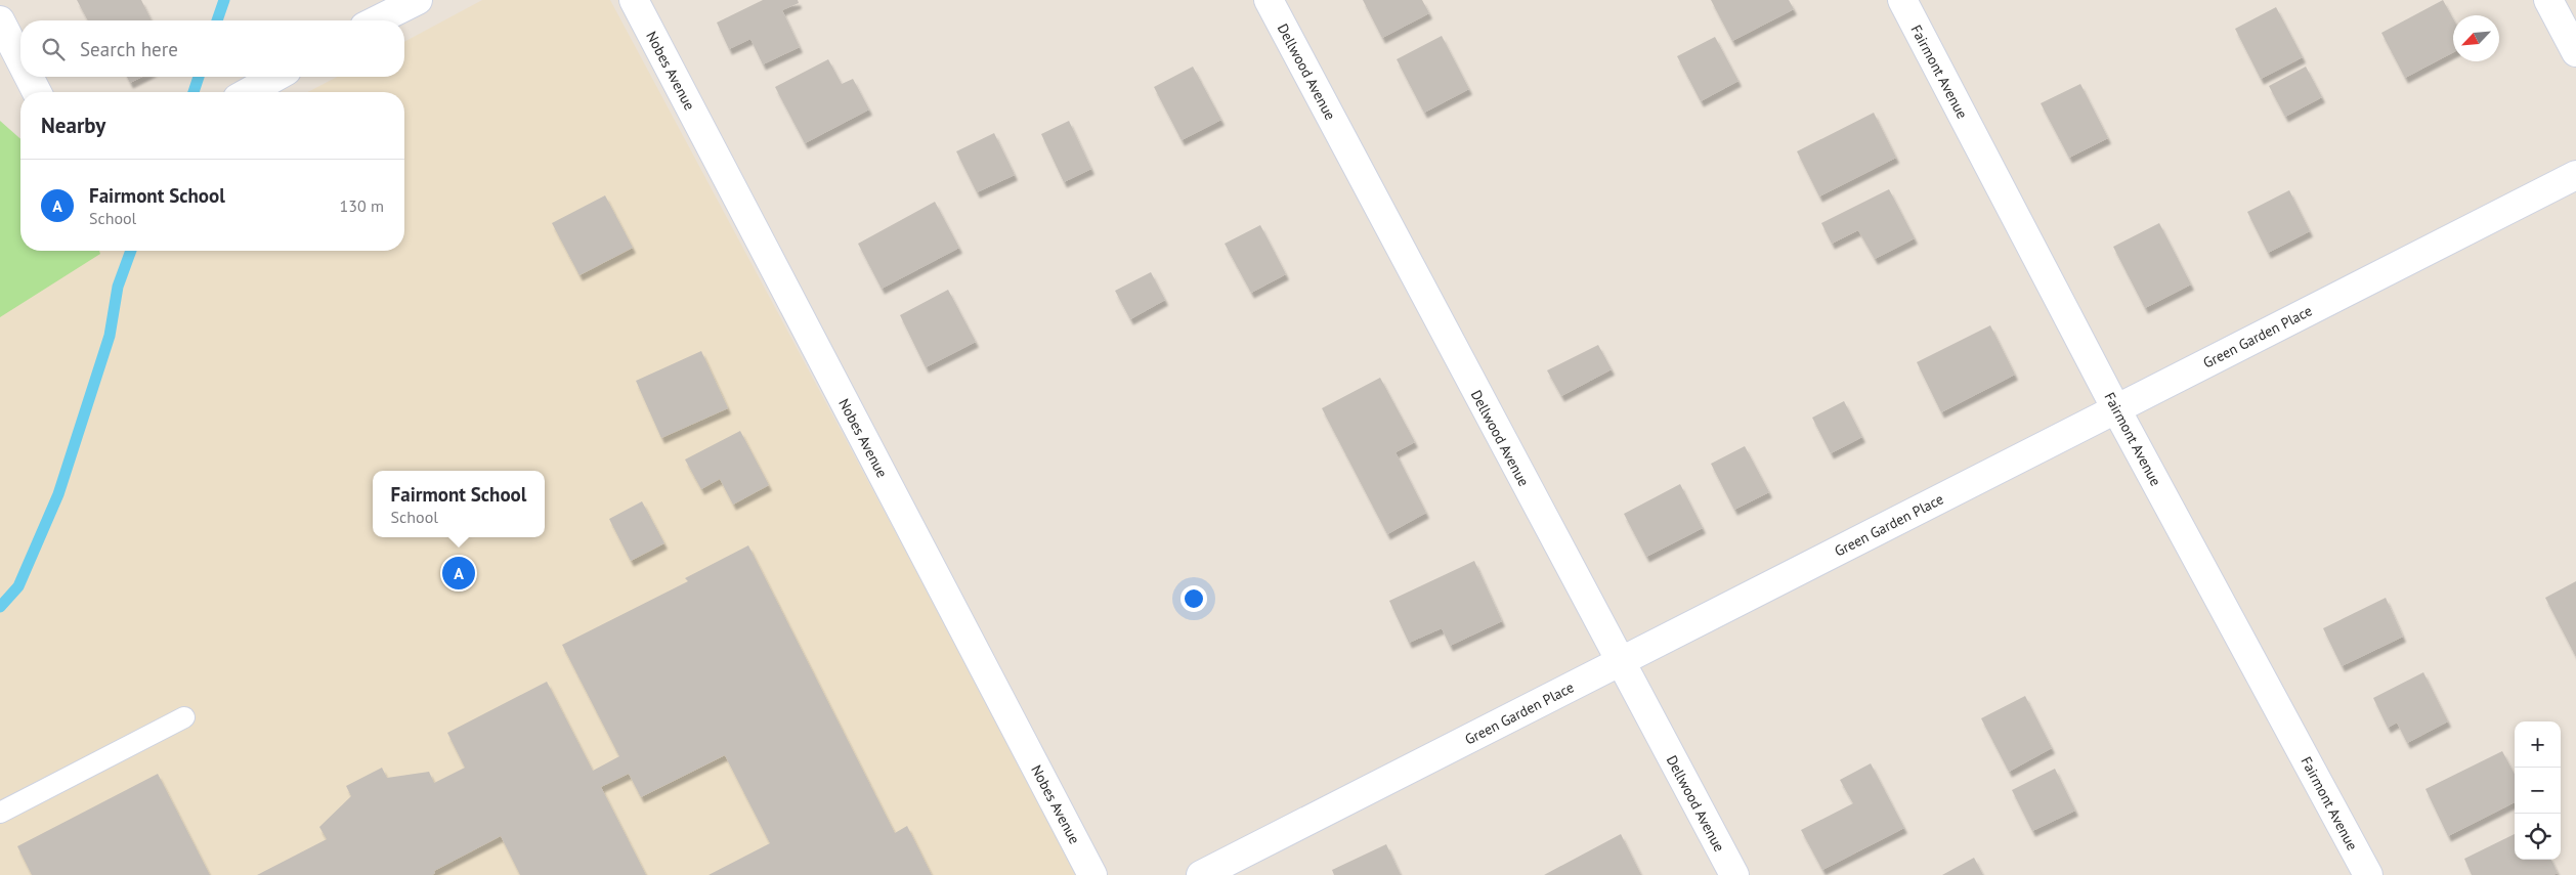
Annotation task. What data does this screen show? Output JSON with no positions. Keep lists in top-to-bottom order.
{
  "streets": {
    "street": [
      "Nobes Avenue",
      "Dellwood Avenue",
      "Fairmont Avenue",
      "Green Garden Place"
    ]
  },
  "crossings": [
    ["Dellwood Avenue", "Green Garden Place"],
    ["Fairmont Avenue", "Green Garden Place"]
  ],
  "north": "bottom left",
  "page": {
    "search": "Search here",
    "heading": "Nearby",
    "list": [
      {
        "mark": "A",
        "name": "Fairmont School",
        "note": "School",
        "value": "130 m"
      }
    ],
    "popup": ["Fairmont School", "School"],
    "pins": "A",
    "map_buttons": ["+", "−"]
  }
}
